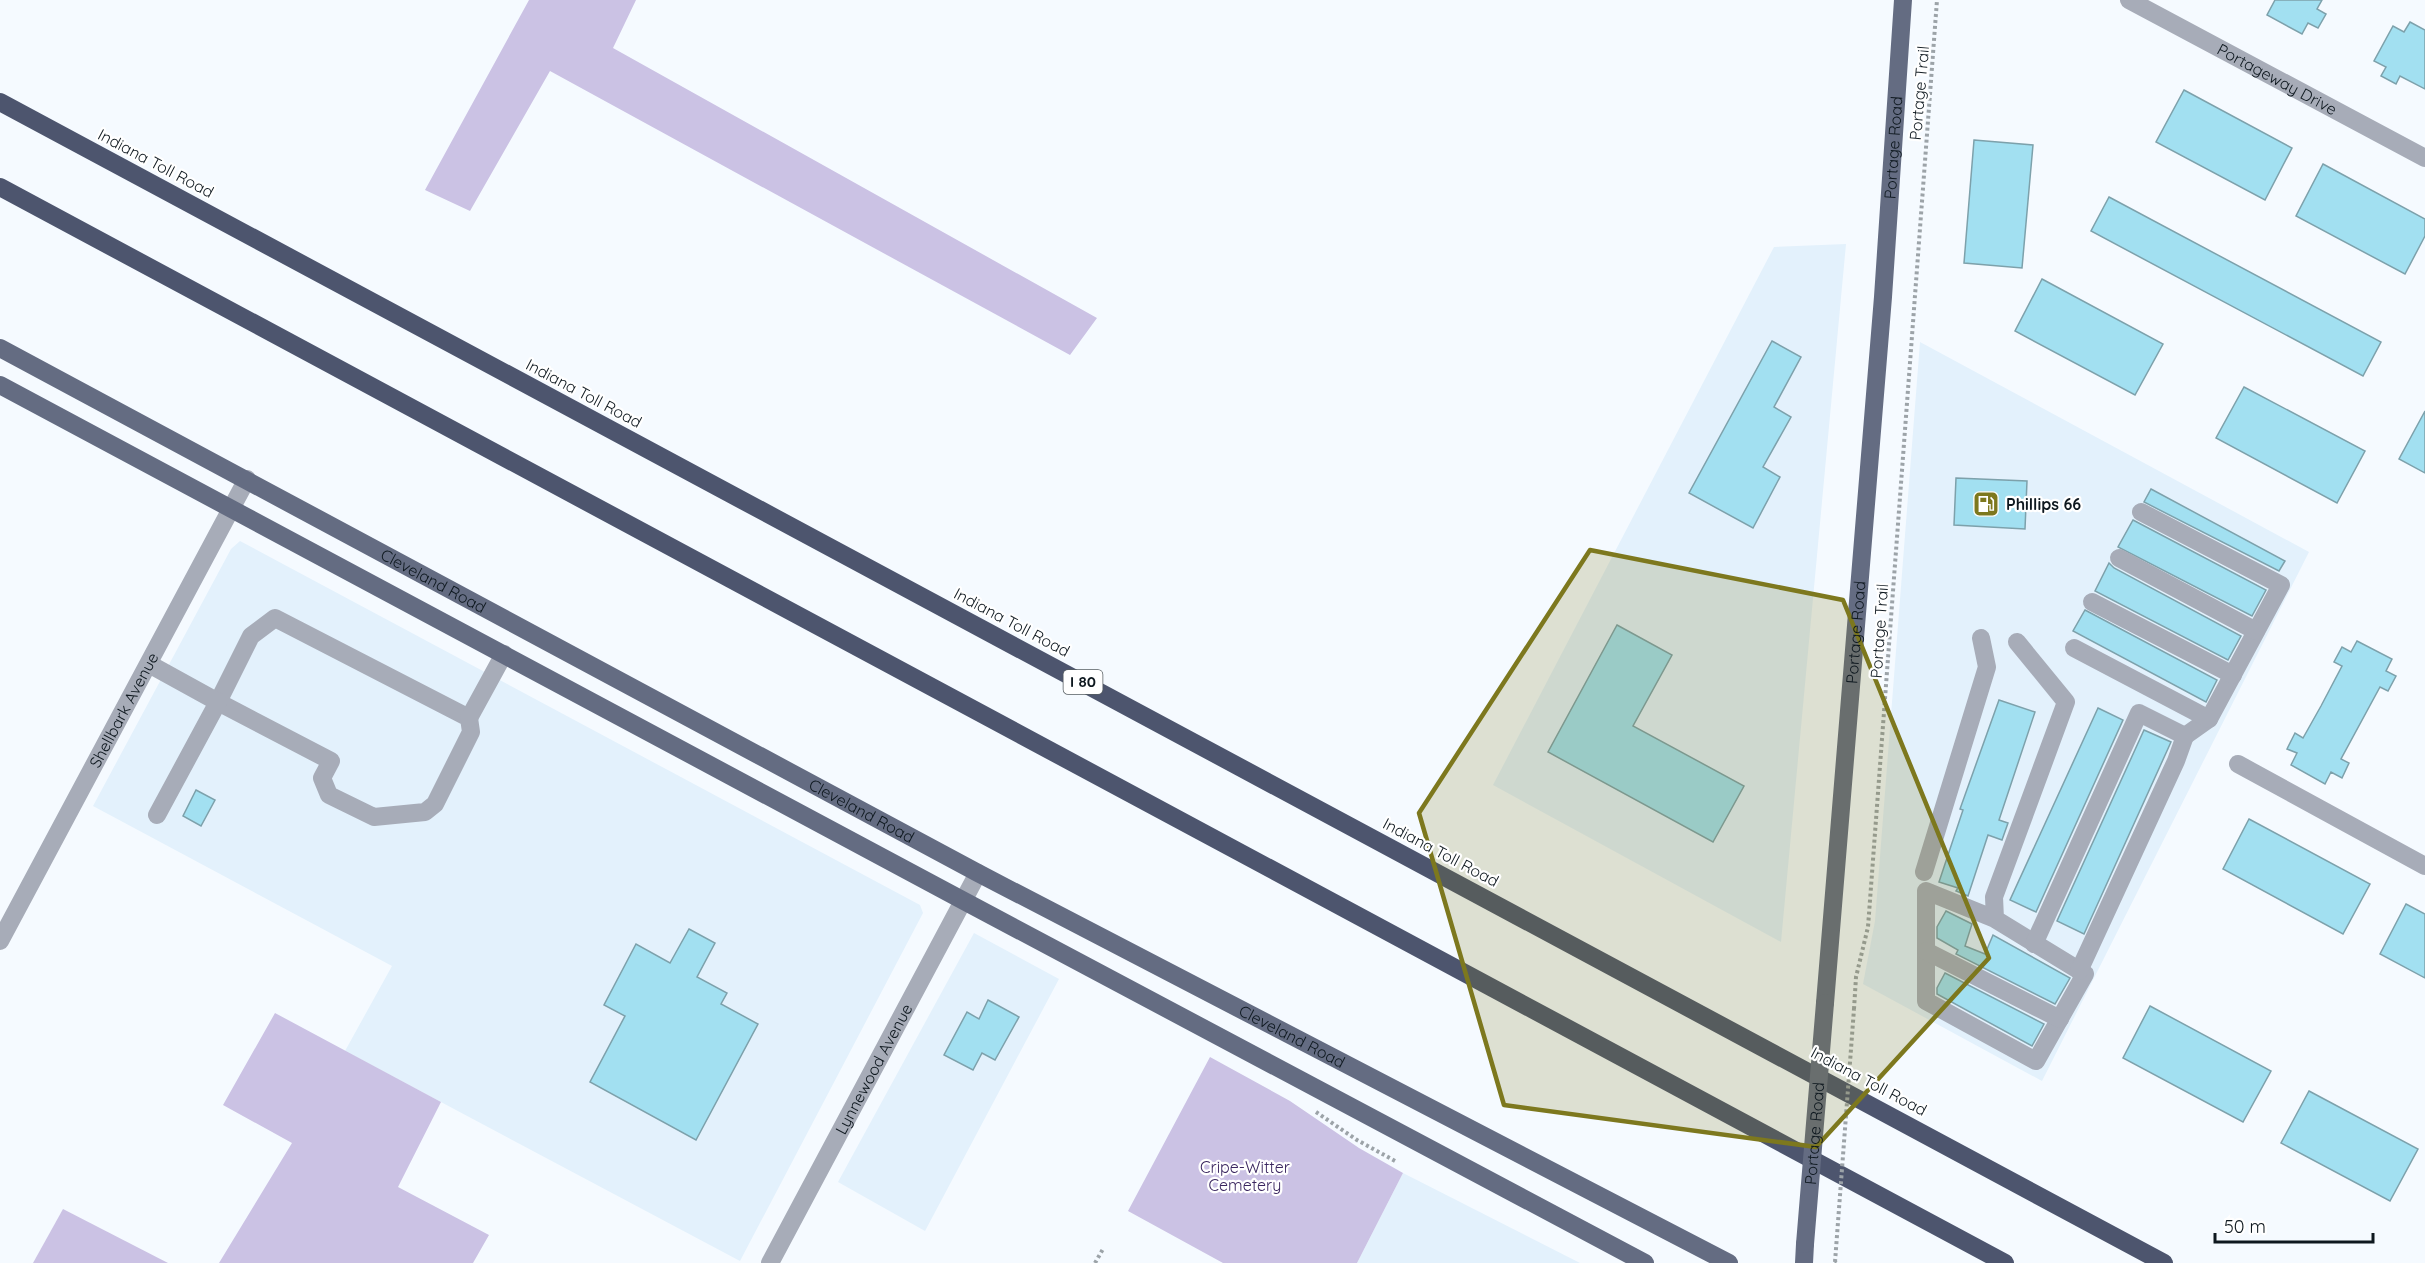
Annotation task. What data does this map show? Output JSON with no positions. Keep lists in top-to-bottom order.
{
  "streets": {
    "highway": ["Indiana Toll Road", "I 80"],
    "main road": ["Portage Road", "Cleveland Road"],
    "street": ["Portageway Drive", "Shellbark Avenue", "Lynnewood Avenue"],
    "path": ["Portage Trail"]
  },
  "crossings": [
    ["Cleveland Road", "Shellbark Avenue"],
    ["Cleveland Road", "Lynnewood Avenue"]
  ],
  "parks": ["Cripe-Witter Cemetery"],
  "places": {
    "fuel station": ["Phillips 66"]
  },
  "scale_bar": "50 m"
}
